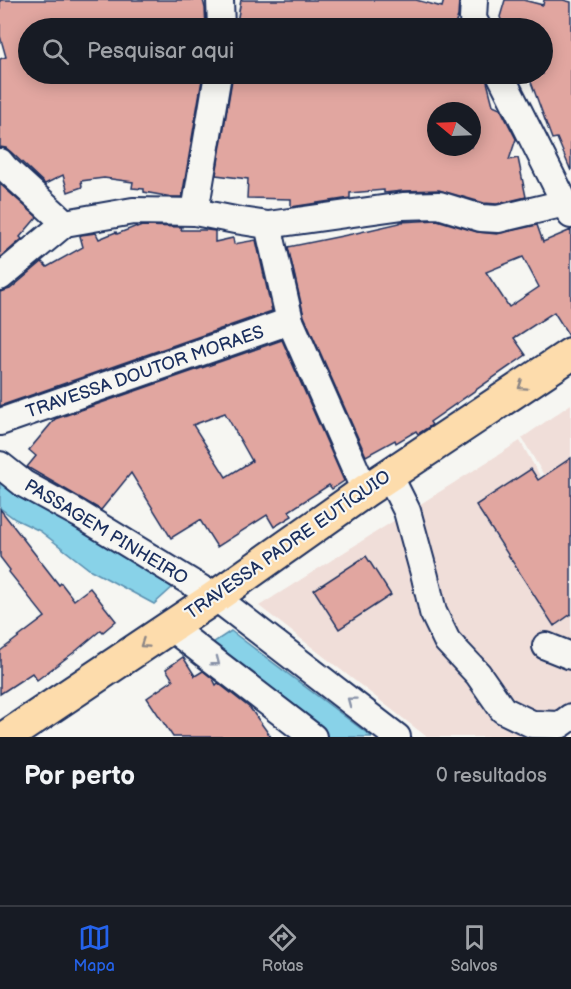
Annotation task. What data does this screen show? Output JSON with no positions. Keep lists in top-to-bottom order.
{
  "streets": {
    "main road": ["TRAVESSA PADRE EUTÍQUIO"],
    "street": ["TRAVESSA DOUTOR MORAES", "PASSAGEM PINHEIRO"]
  },
  "crossings": [
    ["PASSAGEM PINHEIRO", "TRAVESSA PADRE EUTÍQUIO"]
  ],
  "one_way": ["TRAVESSA PADRE EUTÍQUIO"],
  "north": "left",
  "page": {
    "search": "Pesquisar aqui",
    "heading": ["Por perto", "0 resultados"],
    "nav": ["Mapa", "Rotas", "Salvos"]
  }
}
